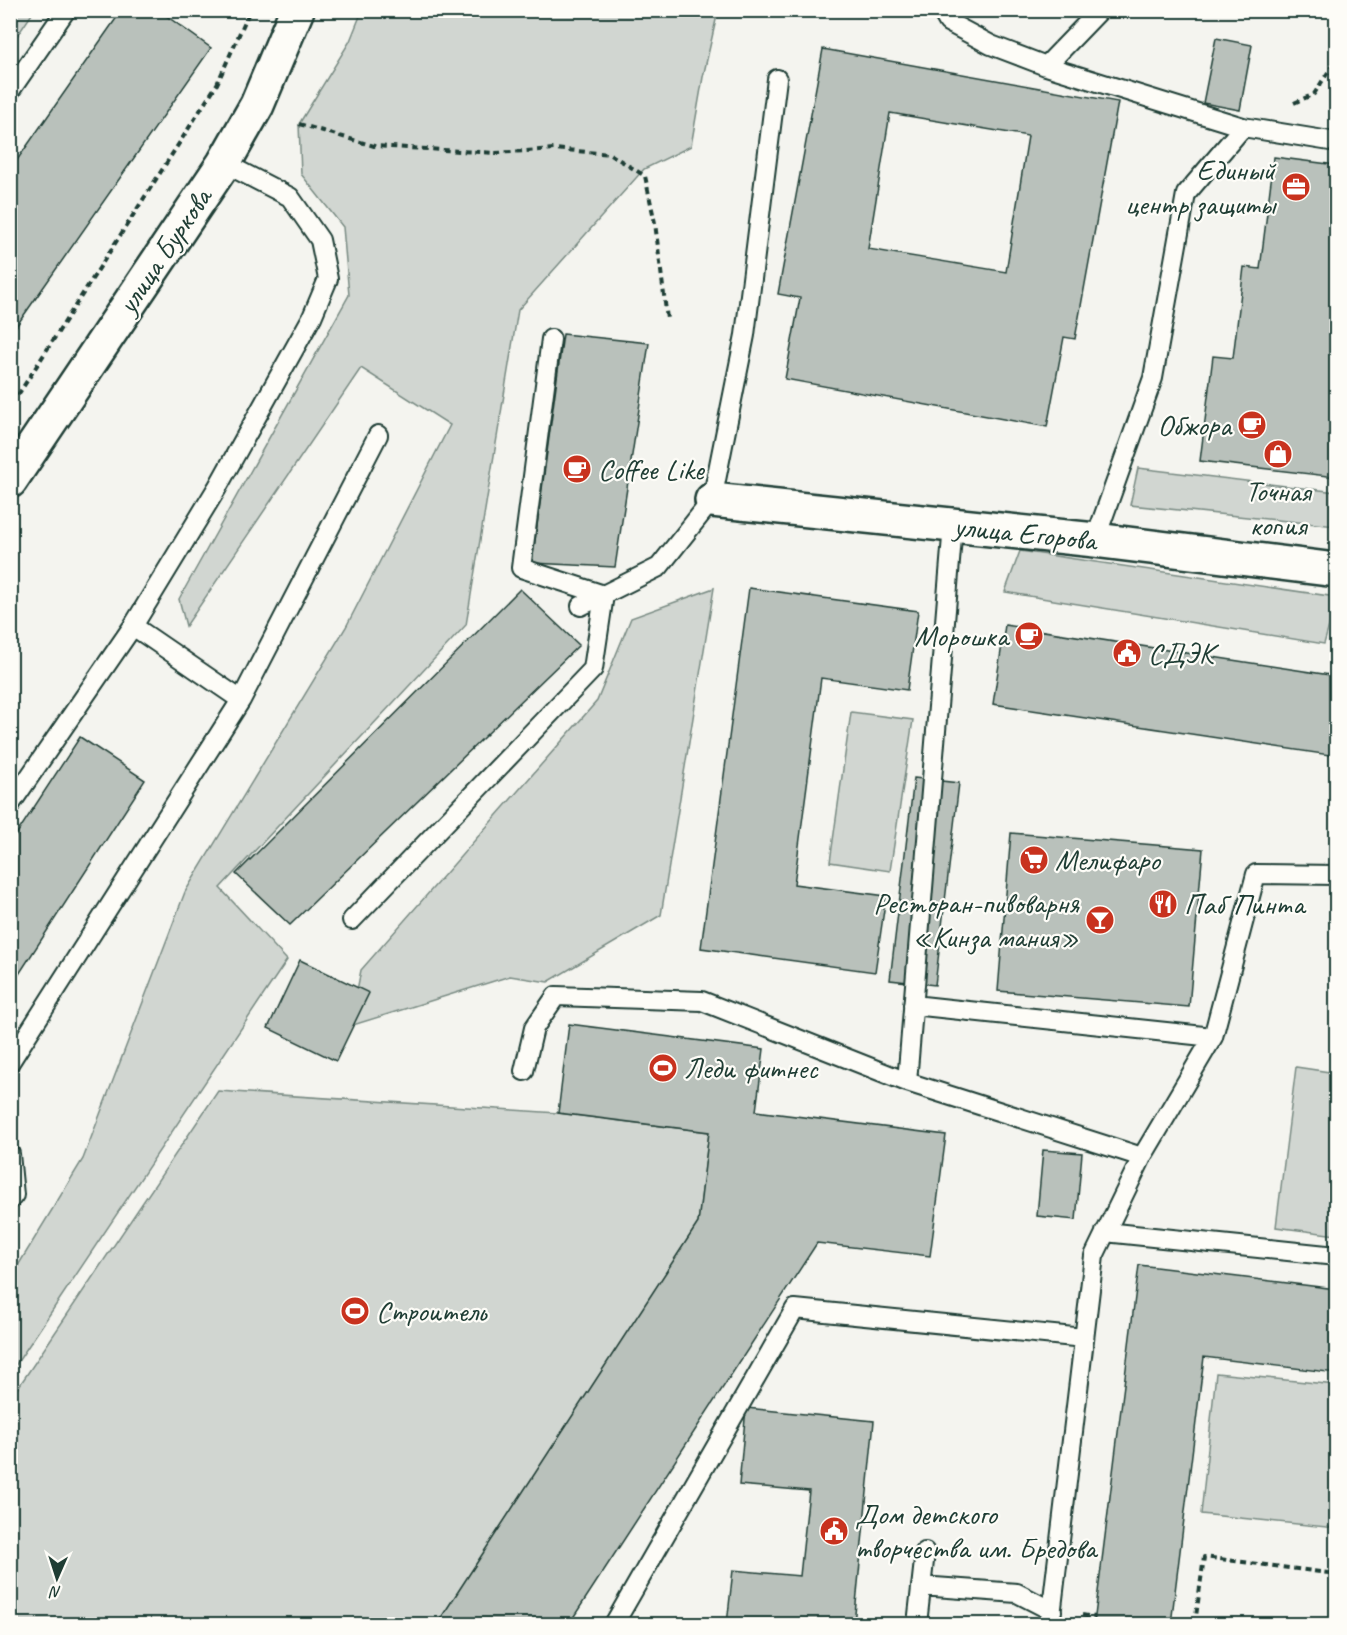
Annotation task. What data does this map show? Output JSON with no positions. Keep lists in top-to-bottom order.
{
  "streets": {
    "street": ["улица Буркова", "улица Егорова"]
  },
  "places": {
    "office": ["Единый центр защиты"],
    "cafe": ["Обжора", "Coffee Like", "Морошка"],
    "shop": ["Точная копия"],
    "public building": ["СДЭК", "Дом детского творчества им. Бредова"],
    "supermarket": ["Мелифаро"],
    "restaurant": ["Паб Пинта"],
    "bar": ["Ресторан-пивоварня «Кинза мания»"],
    "sports": ["Леди фитнес", "Строитель"]
  },
  "north": "bottom"
}
